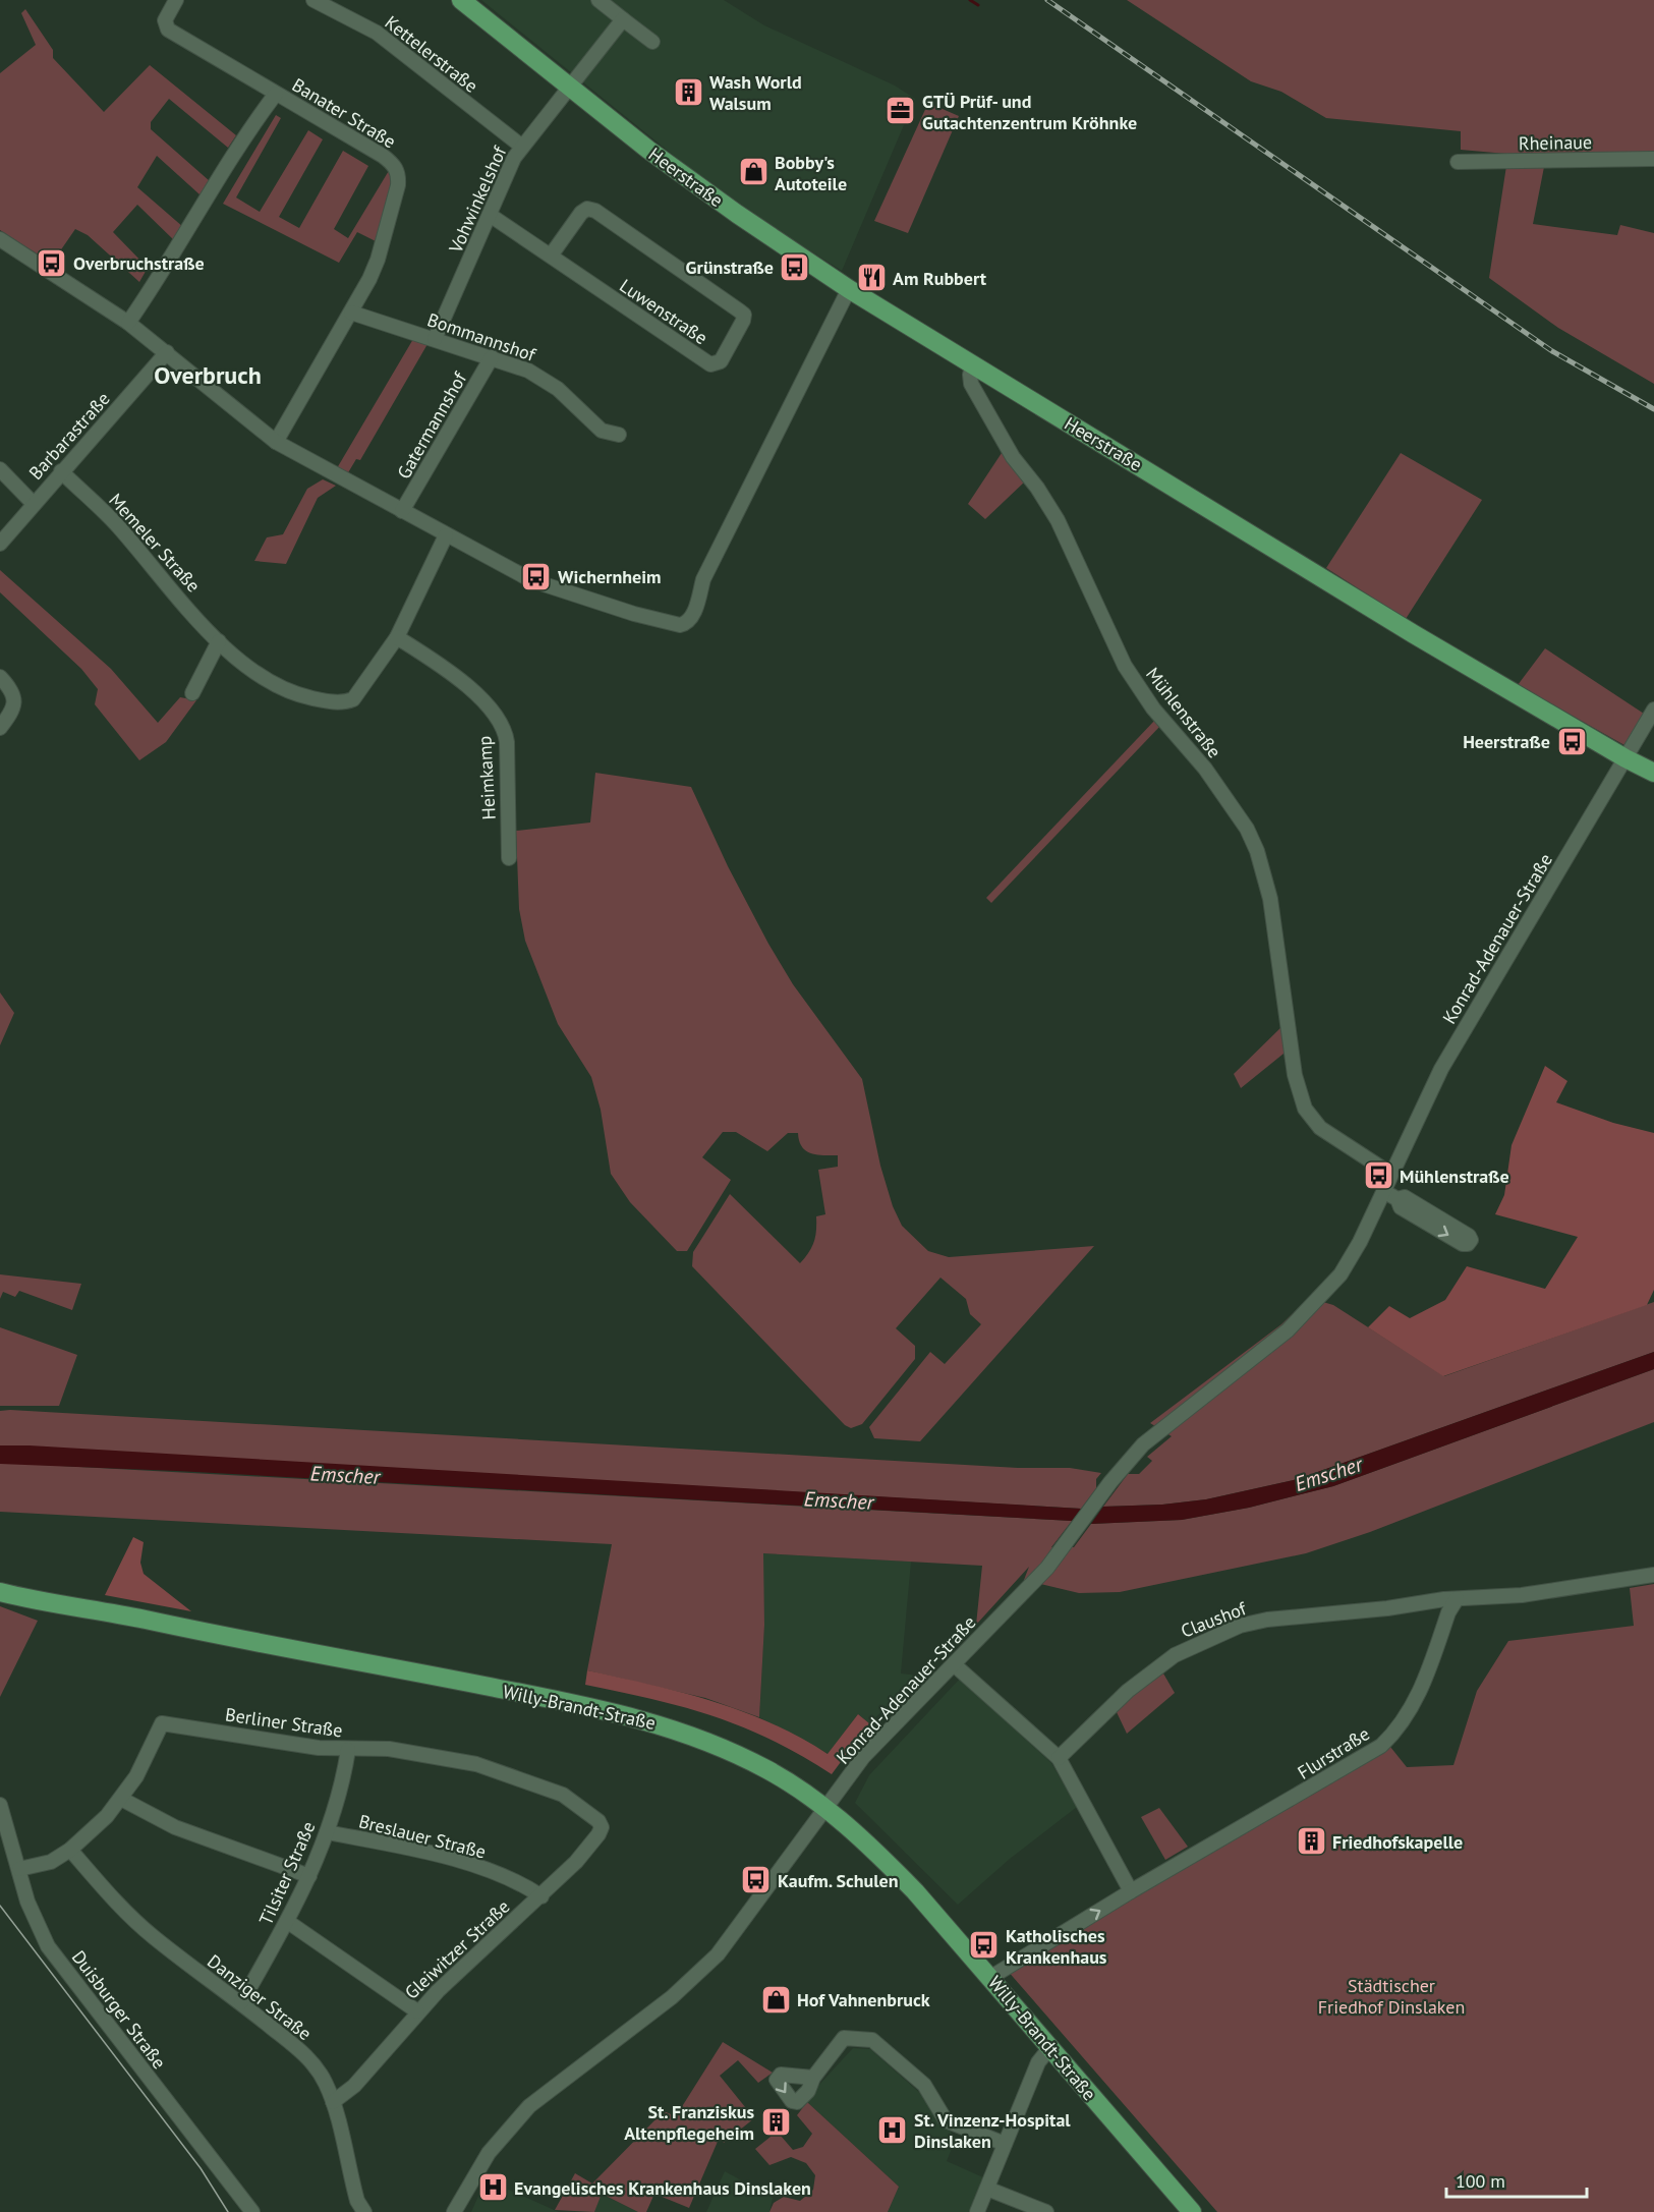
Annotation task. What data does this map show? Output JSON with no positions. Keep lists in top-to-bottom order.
{
  "streets": {
    "main road": ["Heerstraße", "Willy-Brandt-Straße"],
    "street": [
      "Kettelerstraße",
      "Banater Straße",
      "Rheinaue",
      "Vohwinkelshof",
      "Luwenstraße",
      "Bommannshof",
      "Gatermannshof",
      "Barbarastraße",
      "Memeler Straße",
      "Mühlenstraße",
      "Heimkamp",
      "Konrad-Adenauer-Straße",
      "Claushof",
      "Berliner Straße",
      "Flurstraße",
      "Breslauer Straße",
      "Tilsiter Straße",
      "Gleiwitzer Straße",
      "Danziger Straße",
      "Duisburger Straße"
    ]
  },
  "crossings": [
    ["Kettelerstraße", "Vohwinkelshof"],
    ["Banater Straße", "Bommannshof"],
    ["Heerstraße", "Vohwinkelshof"],
    ["Heerstraße", "Mühlenstraße"],
    ["Heerstraße", "Konrad-Adenauer-Straße"],
    ["Vohwinkelshof", "Luwenstraße"],
    ["Vohwinkelshof", "Bommannshof"],
    ["Bommannshof", "Gatermannshof"],
    ["Barbarastraße", "Memeler Straße"],
    ["Memeler Straße", "Heimkamp"],
    ["Mühlenstraße", "Konrad-Adenauer-Straße"],
    ["Konrad-Adenauer-Straße", "Willy-Brandt-Straße"],
    ["Claushof", "Flurstraße"],
    ["Willy-Brandt-Straße", "Flurstraße"],
    ["Berliner Straße", "Tilsiter Straße"],
    ["Berliner Straße", "Gleiwitzer Straße"],
    ["Berliner Straße", "Danziger Straße"],
    ["Berliner Straße", "Duisburger Straße"],
    ["Breslauer Straße", "Tilsiter Straße"],
    ["Breslauer Straße", "Gleiwitzer Straße"],
    ["Tilsiter Straße", "Danziger Straße"],
    ["Gleiwitzer Straße", "Danziger Straße"]
  ],
  "districts": ["Overbruch"],
  "water": ["Emscher"],
  "parks": ["Städtischer Friedhof Dinslaken"],
  "places": {
    "building": ["Wash World Walsum", "Friedhofskapelle", "St. Franziskus Altenpflegeheim"],
    "office": ["GTÜ Prüf- und Gutachtenzentrum Kröhnke"],
    "shop": ["Bobby's Autoteile", "Hof Vahnenbruck"],
    "bus stop": [
      "Overbruchstraße",
      "Grünstraße",
      "Wichernheim",
      "Heerstraße",
      "Mühlenstraße",
      "Kaufm. Schulen",
      "Katholisches Krankenhaus"
    ],
    "restaurant": ["Am Rubbert"],
    "hospital": ["St. Vinzenz-Hospital Dinslaken", "Evangelisches Krankenhaus Dinslaken"]
  },
  "scale_bar": "100 m"
}
